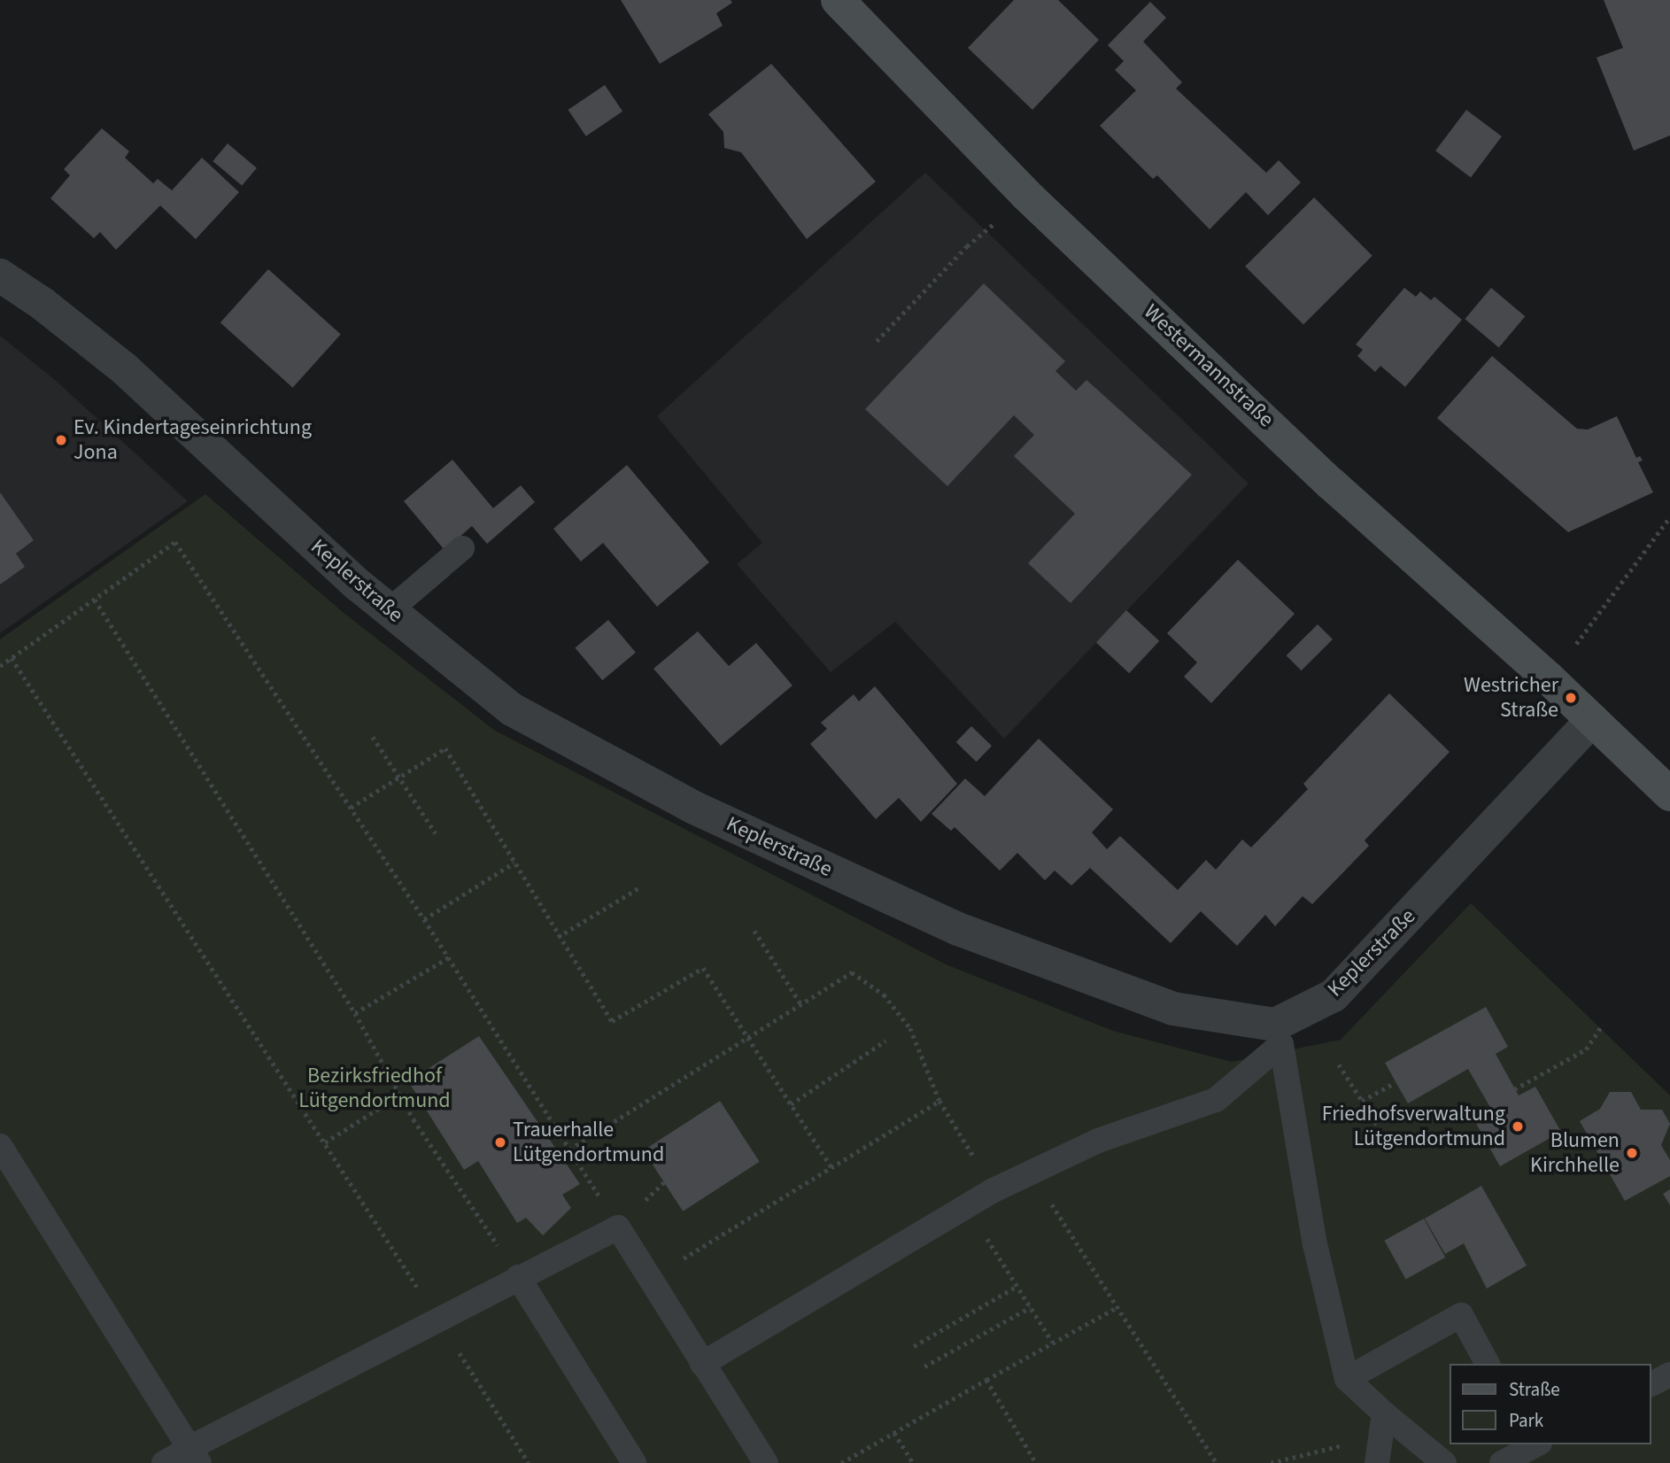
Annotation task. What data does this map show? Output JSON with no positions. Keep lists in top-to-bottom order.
{
  "streets": {
    "street": ["Westermannstraße", "Keplerstraße"]
  },
  "crossings": [
    ["Westermannstraße", "Keplerstraße"]
  ],
  "parks": ["Bezirksfriedhof Lütgendortmund"],
  "places": [
    "Ev. Kindertageseinrichtung Jona",
    "Westricher Straße",
    "Friedhofsverwaltung Lütgendortmund",
    "Trauerhalle Lütgendortmund",
    "Blumen Kirchhelle"
  ],
  "legend": ["Straße", "Park"]
}
